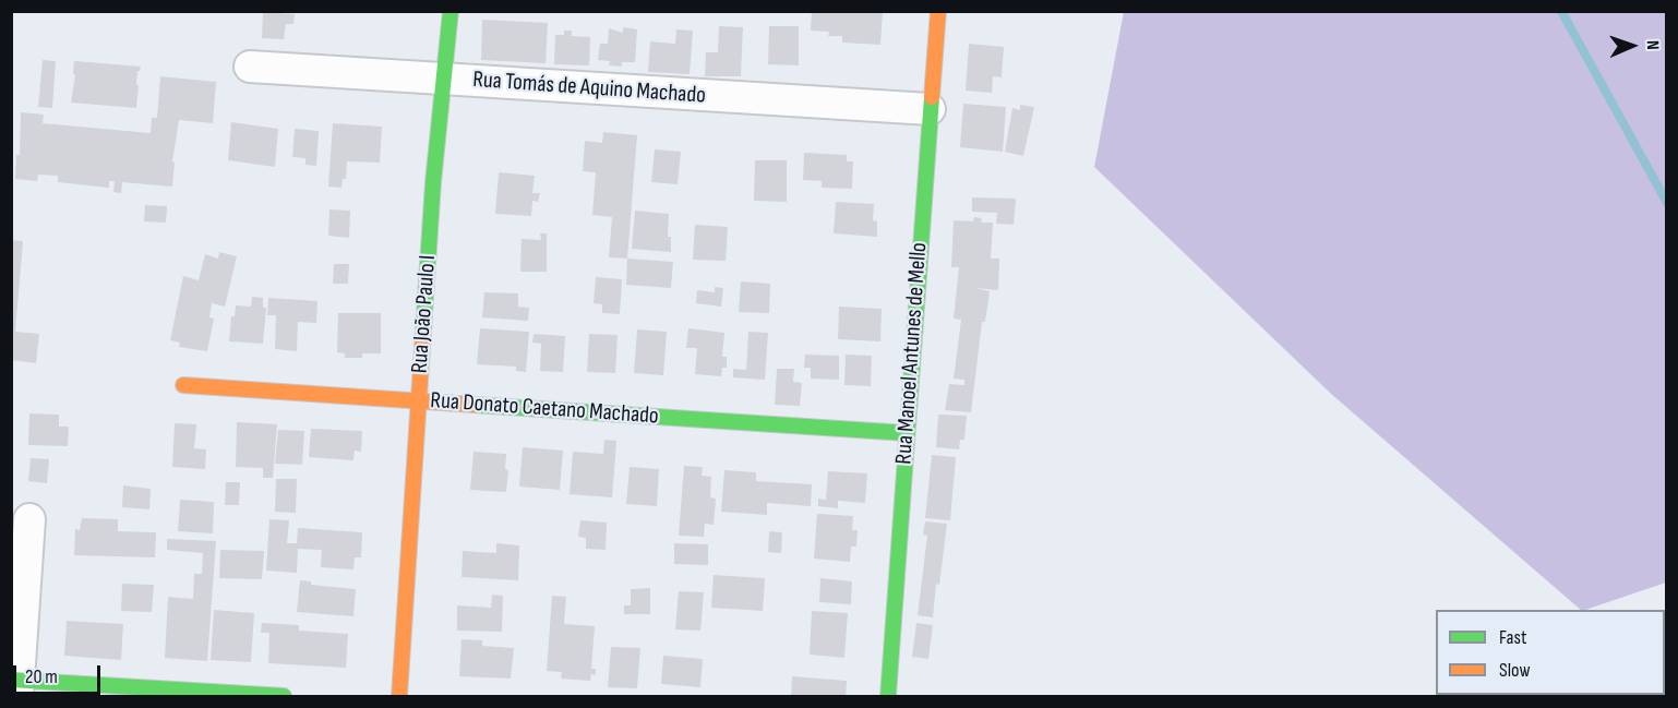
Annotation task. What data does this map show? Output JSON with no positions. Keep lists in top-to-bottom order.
{
  "streets": {
    "street": [
      "Rua Tomás de Aquino Machado",
      "Rua João Paulo I",
      "Rua Manoel Antunes de Mello",
      "Rua Donato Caetano Machado"
    ]
  },
  "crossings": [
    ["Rua Tomás de Aquino Machado", "Rua João Paulo I"],
    ["Rua Tomás de Aquino Machado", "Rua Manoel Antunes de Mello"],
    ["Rua João Paulo I", "Rua Donato Caetano Machado"],
    ["Rua Manoel Antunes de Mello", "Rua Donato Caetano Machado"]
  ],
  "legend": ["Fast", "Slow"],
  "scale_bar": "20 m",
  "north": "right"
}
